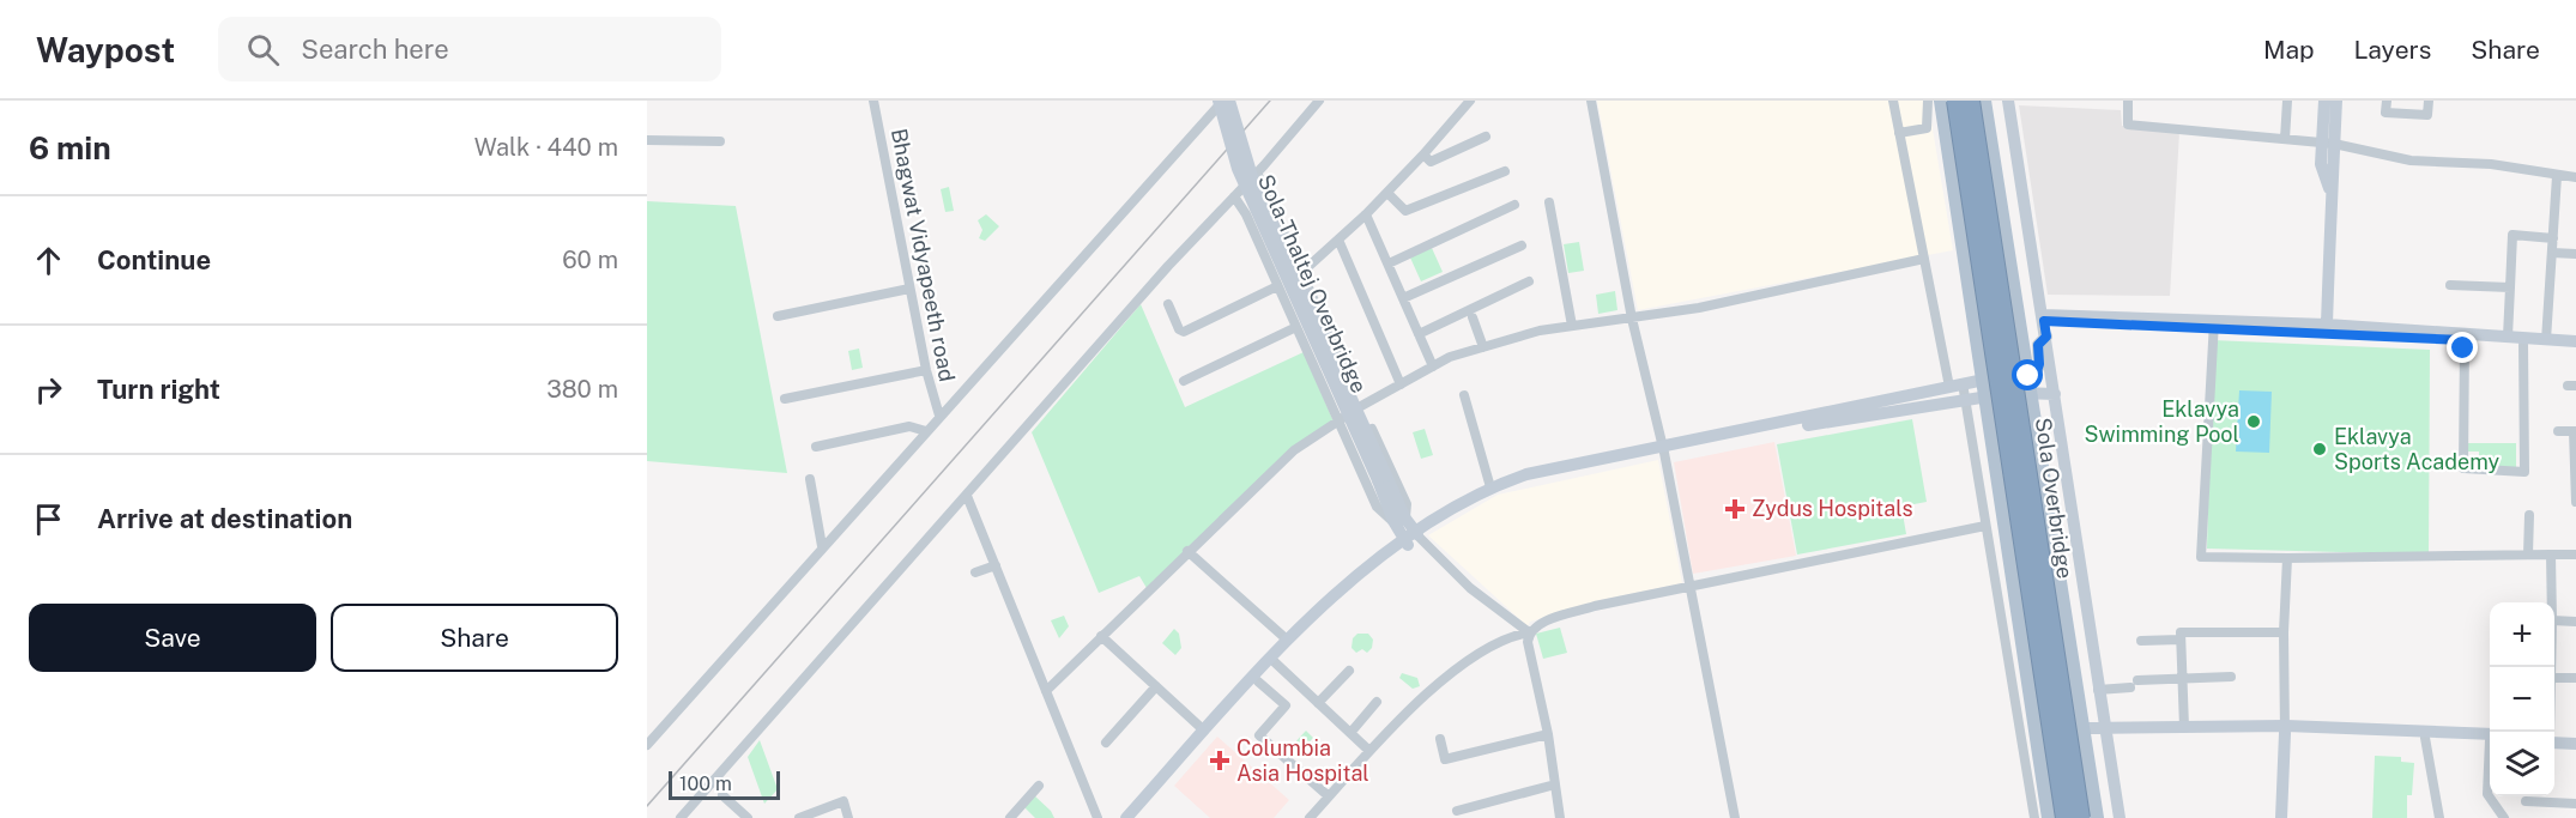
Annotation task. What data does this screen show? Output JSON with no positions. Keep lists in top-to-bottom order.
{
  "streets": {
    "highway": ["Sola Overbridge"],
    "street": ["Bhagwat Vidyapeeth road", "Sola-Thaltej Overbridge"]
  },
  "places": {
    "other": ["Eklavya Swimming Pool", "Eklavya Sports Academy"],
    "health": ["Zydus Hospitals", "Columbia Asia Hospital"]
  },
  "scale_bar": "100 m",
  "page": {
    "header": "Waypost",
    "search": "Search here",
    "nav": ["Map", "Layers", "Share"],
    "heading": ["6 min", "Walk · 440 m"],
    "list": [
      ["Continue", "60 m"],
      ["Turn right", "380 m"],
      "Arrive at destination"
    ],
    "buttons": ["Save", "Share"],
    "map_buttons": ["+", "−"],
    "scale": "100 m"
  }
}
